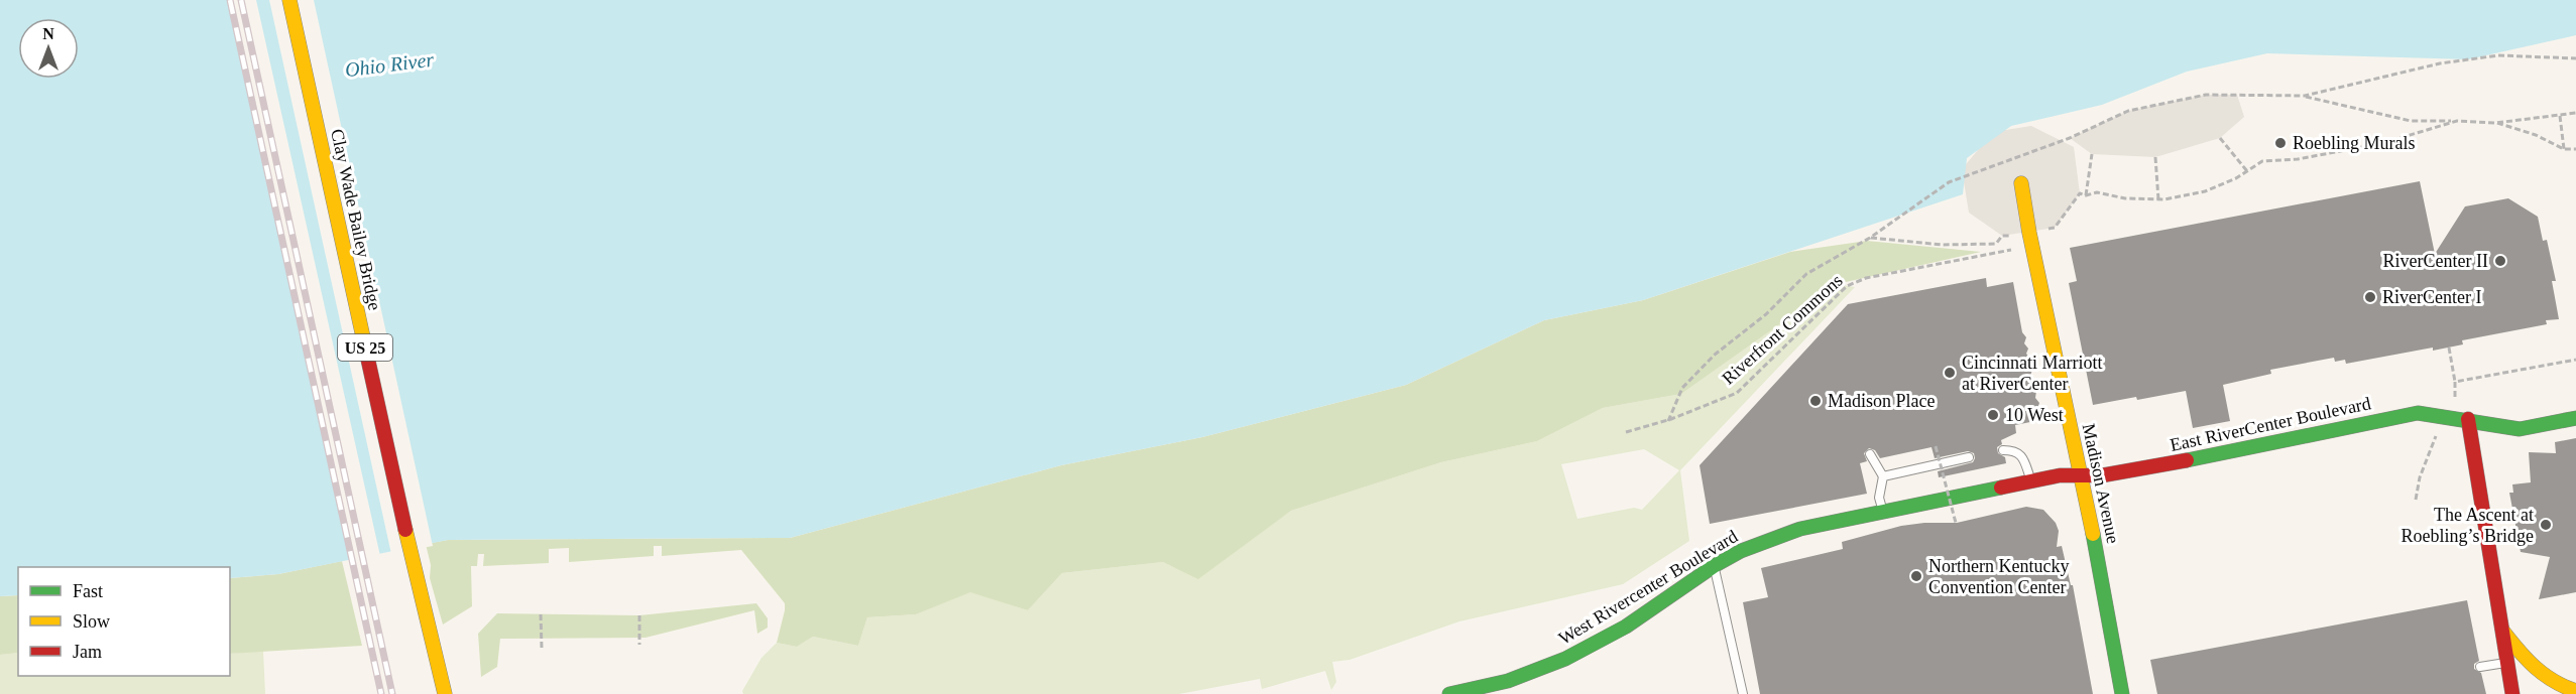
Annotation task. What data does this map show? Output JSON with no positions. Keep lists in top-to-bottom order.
{
  "streets": {
    "street": [
      "Clay Wade Bailey Bridge",
      "US 25",
      "East RiverCenter Boulevard",
      "Madison Avenue",
      "West Rivercenter Boulevard"
    ],
    "path": ["Riverfront Commons"]
  },
  "crossings": [
    ["Riverfront Commons", "Madison Avenue"],
    ["East RiverCenter Boulevard", "Madison Avenue"],
    ["East RiverCenter Boulevard", "West Rivercenter Boulevard"],
    ["Madison Avenue", "West Rivercenter Boulevard"]
  ],
  "water": ["Ohio River"],
  "places": [
    "Roebling Murals",
    "RiverCenter II",
    "RiverCenter I",
    "Cincinnati Marriott at RiverCenter",
    "Madison Place",
    "10 West",
    "The Ascent at Roebling’s Bridge",
    "Northern Kentucky Convention Center"
  ],
  "legend": ["Fast", "Slow", "Jam"],
  "north": "top"
}
